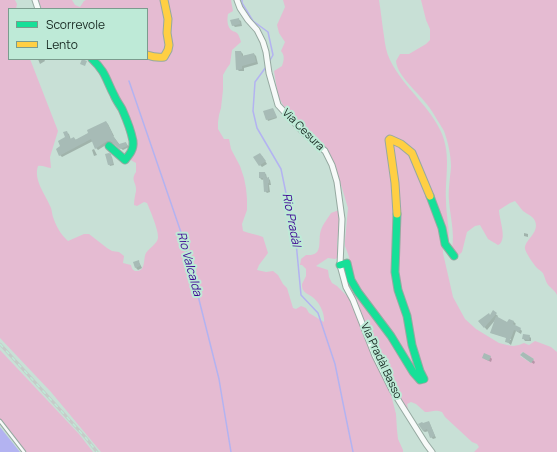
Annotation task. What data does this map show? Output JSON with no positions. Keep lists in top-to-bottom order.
{
  "streets": {
    "street": ["Via Cesura", "Via Pradàl Basso"]
  },
  "crossings": [
    ["Via Cesura", "Via Pradàl Basso"]
  ],
  "water": ["Rio Pradàl", "Rio Valcalda"],
  "legend": ["Scorrevole", "Lento"]
}
